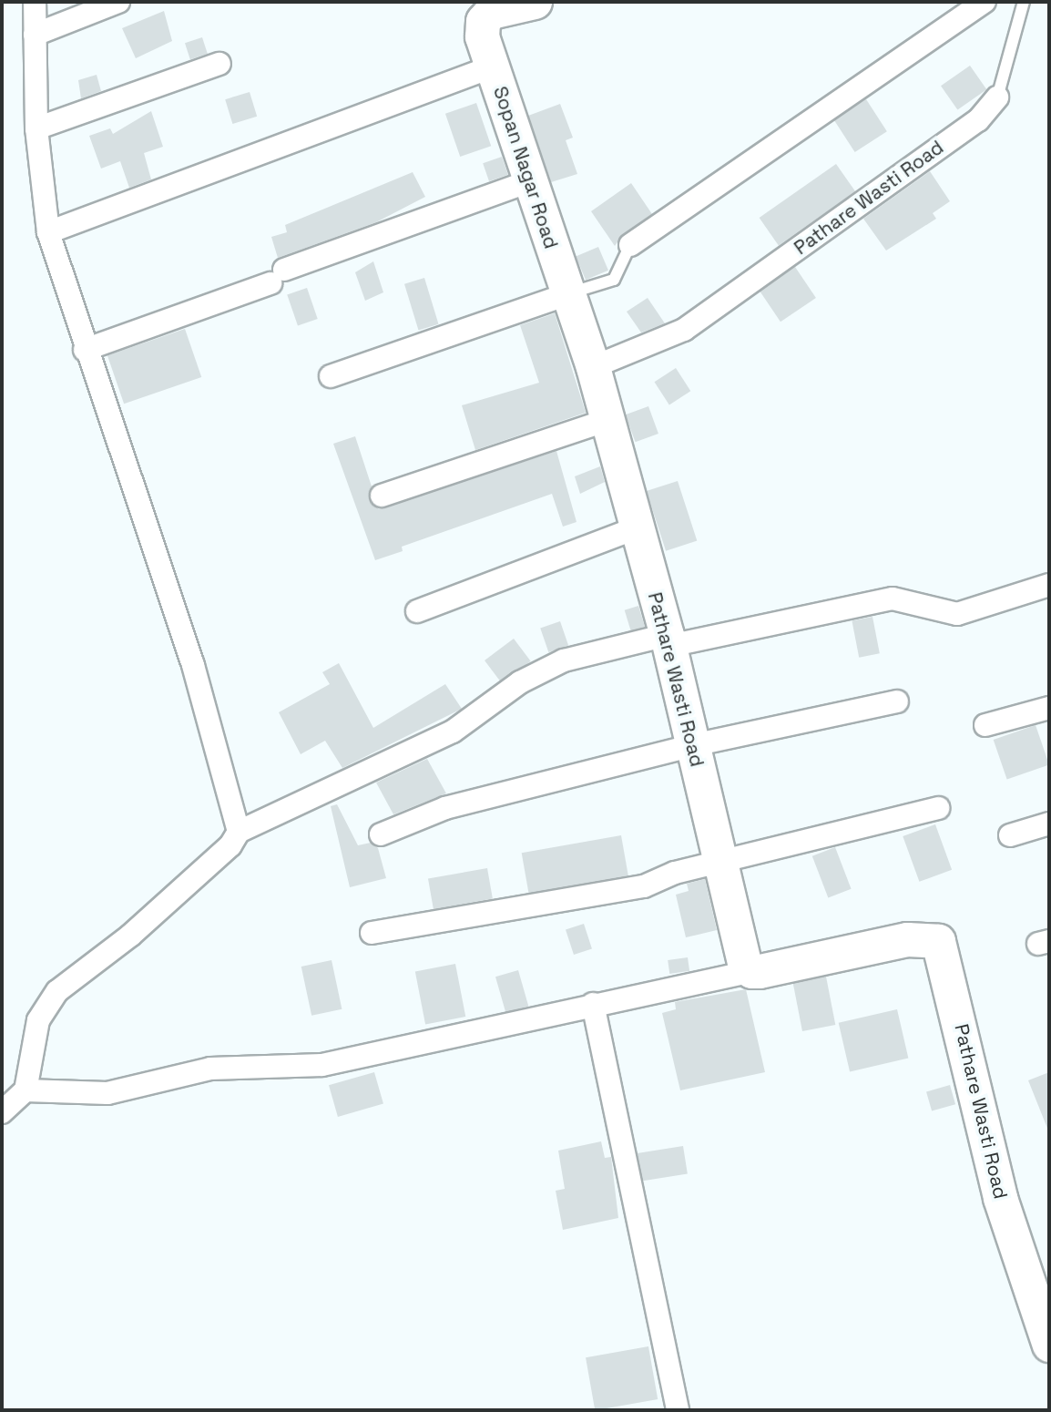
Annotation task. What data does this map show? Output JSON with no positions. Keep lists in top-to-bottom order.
{
  "streets": {
    "street": ["Sopan Nagar Road", "Pathare Wasti Road"]
  },
  "crossings": [
    ["Sopan Nagar Road", "Pathare Wasti Road"]
  ]
}
